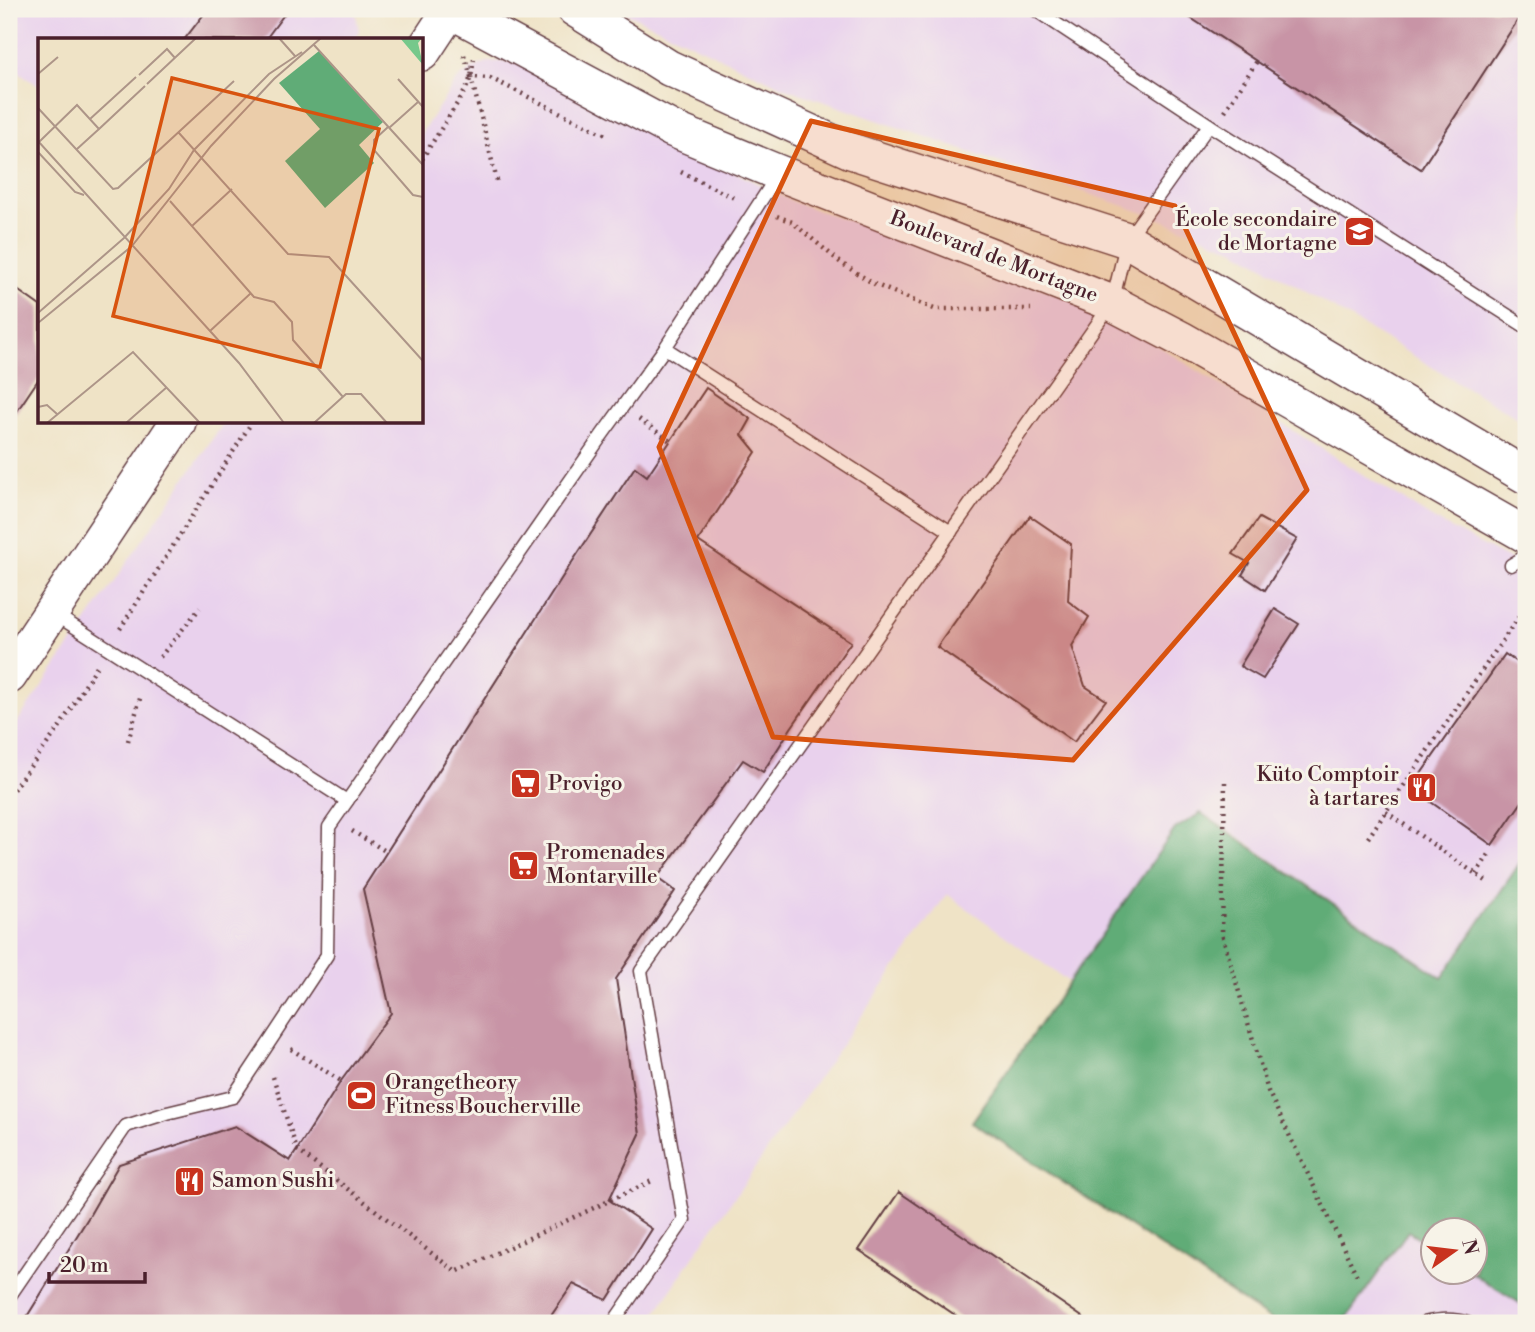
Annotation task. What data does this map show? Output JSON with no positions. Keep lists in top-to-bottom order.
{
  "streets": {
    "street": ["Boulevard de Mortagne"]
  },
  "places": {
    "school or university": ["École secondaire de Mortagne"],
    "supermarket": ["Provigo", "Promenades Montarville"],
    "restaurant": ["Küto Comptoir à tartares", "Samon Sushi"],
    "sports": ["Orangetheory Fitness Boucherville"]
  },
  "scale_bar": "20 m",
  "north": "right"
}
